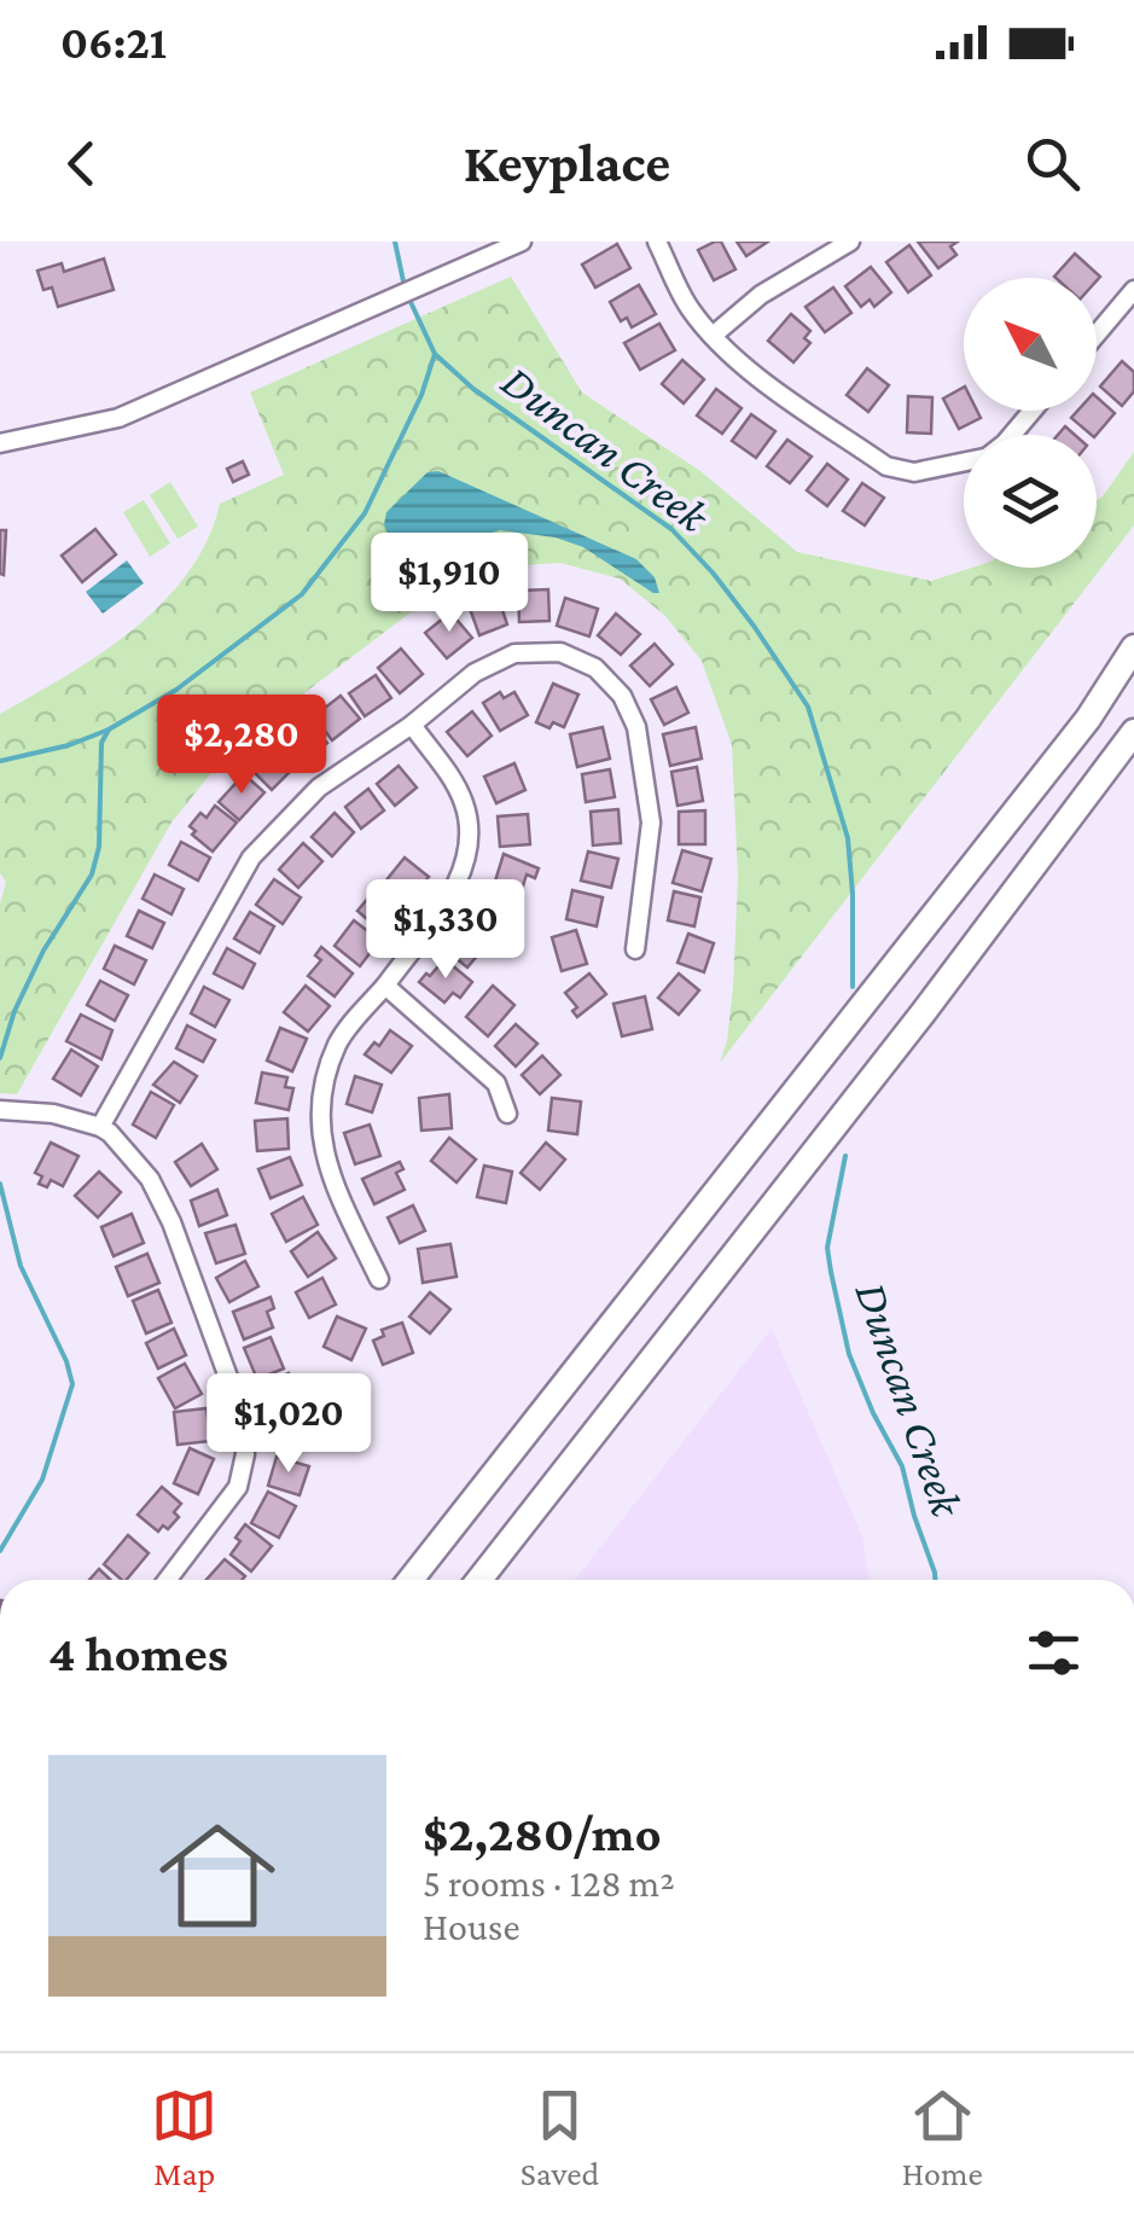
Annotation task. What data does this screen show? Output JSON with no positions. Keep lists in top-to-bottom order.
{
  "water": ["Duncan Creek"],
  "north": "top left",
  "page": {
    "status": "06:21",
    "header": "Keyplace",
    "price": [
      "$1,910",
      "$2,280",
      "$1,330",
      "$1,020"
    ],
    "heading": "4 homes",
    "list": [
      {
        "name": "$2,280/mo",
        "note": "5 rooms · 128 m² · House"
      }
    ],
    "tabs": ["Map", "Saved", "Home"]
  }
}
